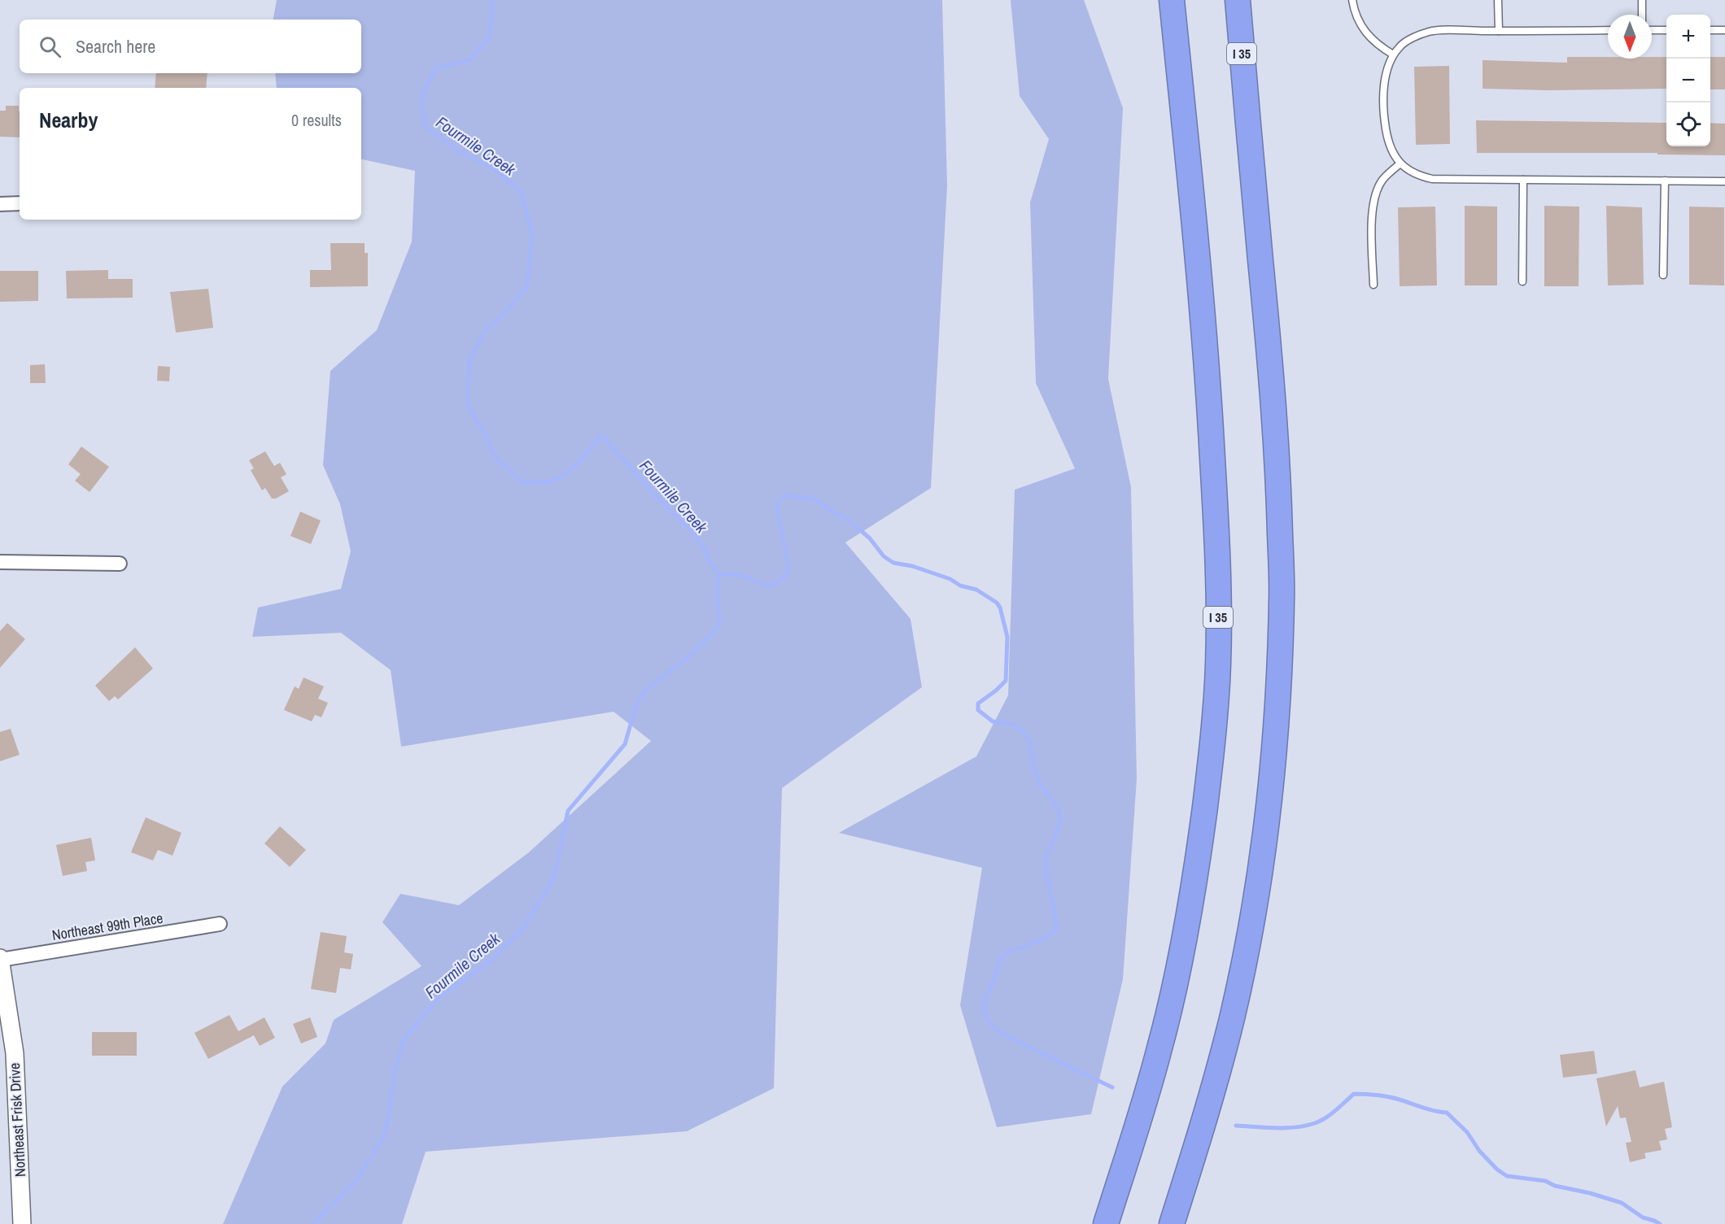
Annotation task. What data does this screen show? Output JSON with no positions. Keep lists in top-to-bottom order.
{
  "streets": {
    "highway": ["I 35"],
    "street": ["Northeast 99th Place", "Northeast Frisk Drive"]
  },
  "crossings": [
    ["Northeast 99th Place", "Northeast Frisk Drive"]
  ],
  "water": ["Fourmile Creek"],
  "north": "bottom",
  "page": {
    "map_buttons": ["+", "−"],
    "search": "Search here",
    "heading": ["Nearby", "0 results"]
  }
}
